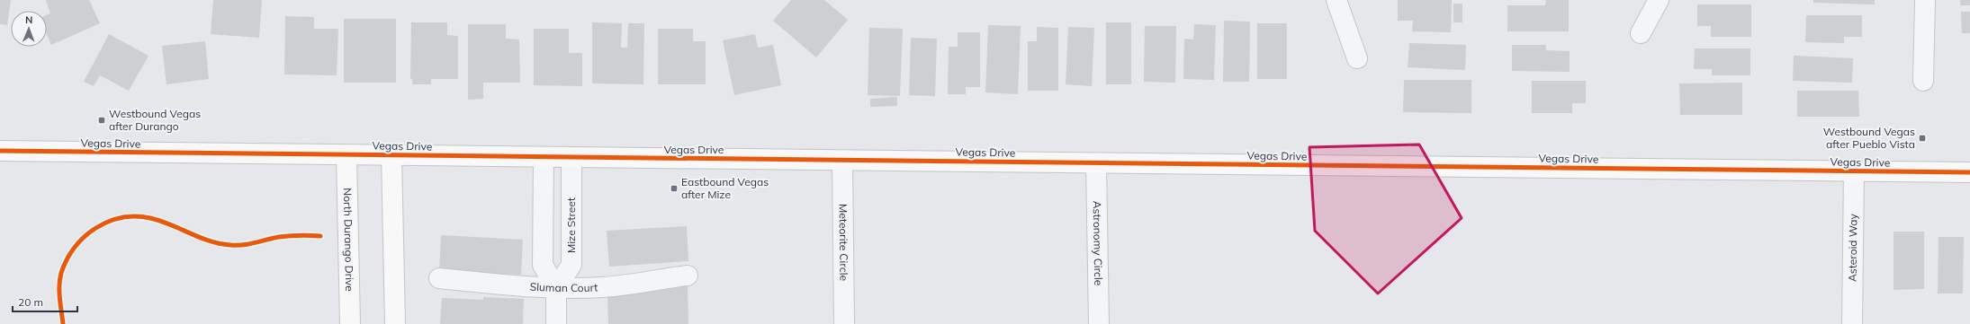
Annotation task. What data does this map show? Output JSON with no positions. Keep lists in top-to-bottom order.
{
  "streets": {
    "main road": ["Vegas Drive", "North Durango Drive"],
    "street": [
      "Mize Street",
      "Meteorite Circle",
      "Astronomy Circle",
      "Asteroid Way",
      "Sluman Court"
    ]
  },
  "crossings": [
    ["Vegas Drive", "Mize Street"],
    ["Vegas Drive", "North Durango Drive"],
    ["Vegas Drive", "Meteorite Circle"],
    ["Vegas Drive", "Astronomy Circle"],
    ["Vegas Drive", "Asteroid Way"],
    ["Mize Street", "Sluman Court"]
  ],
  "places": {
    "transit": ["Westbound Vegas after Durango", "Westbound Vegas after Pueblo Vista", "Eastbound Vegas after Mize"]
  },
  "scale_bar": "20 m",
  "north": "top"
}
